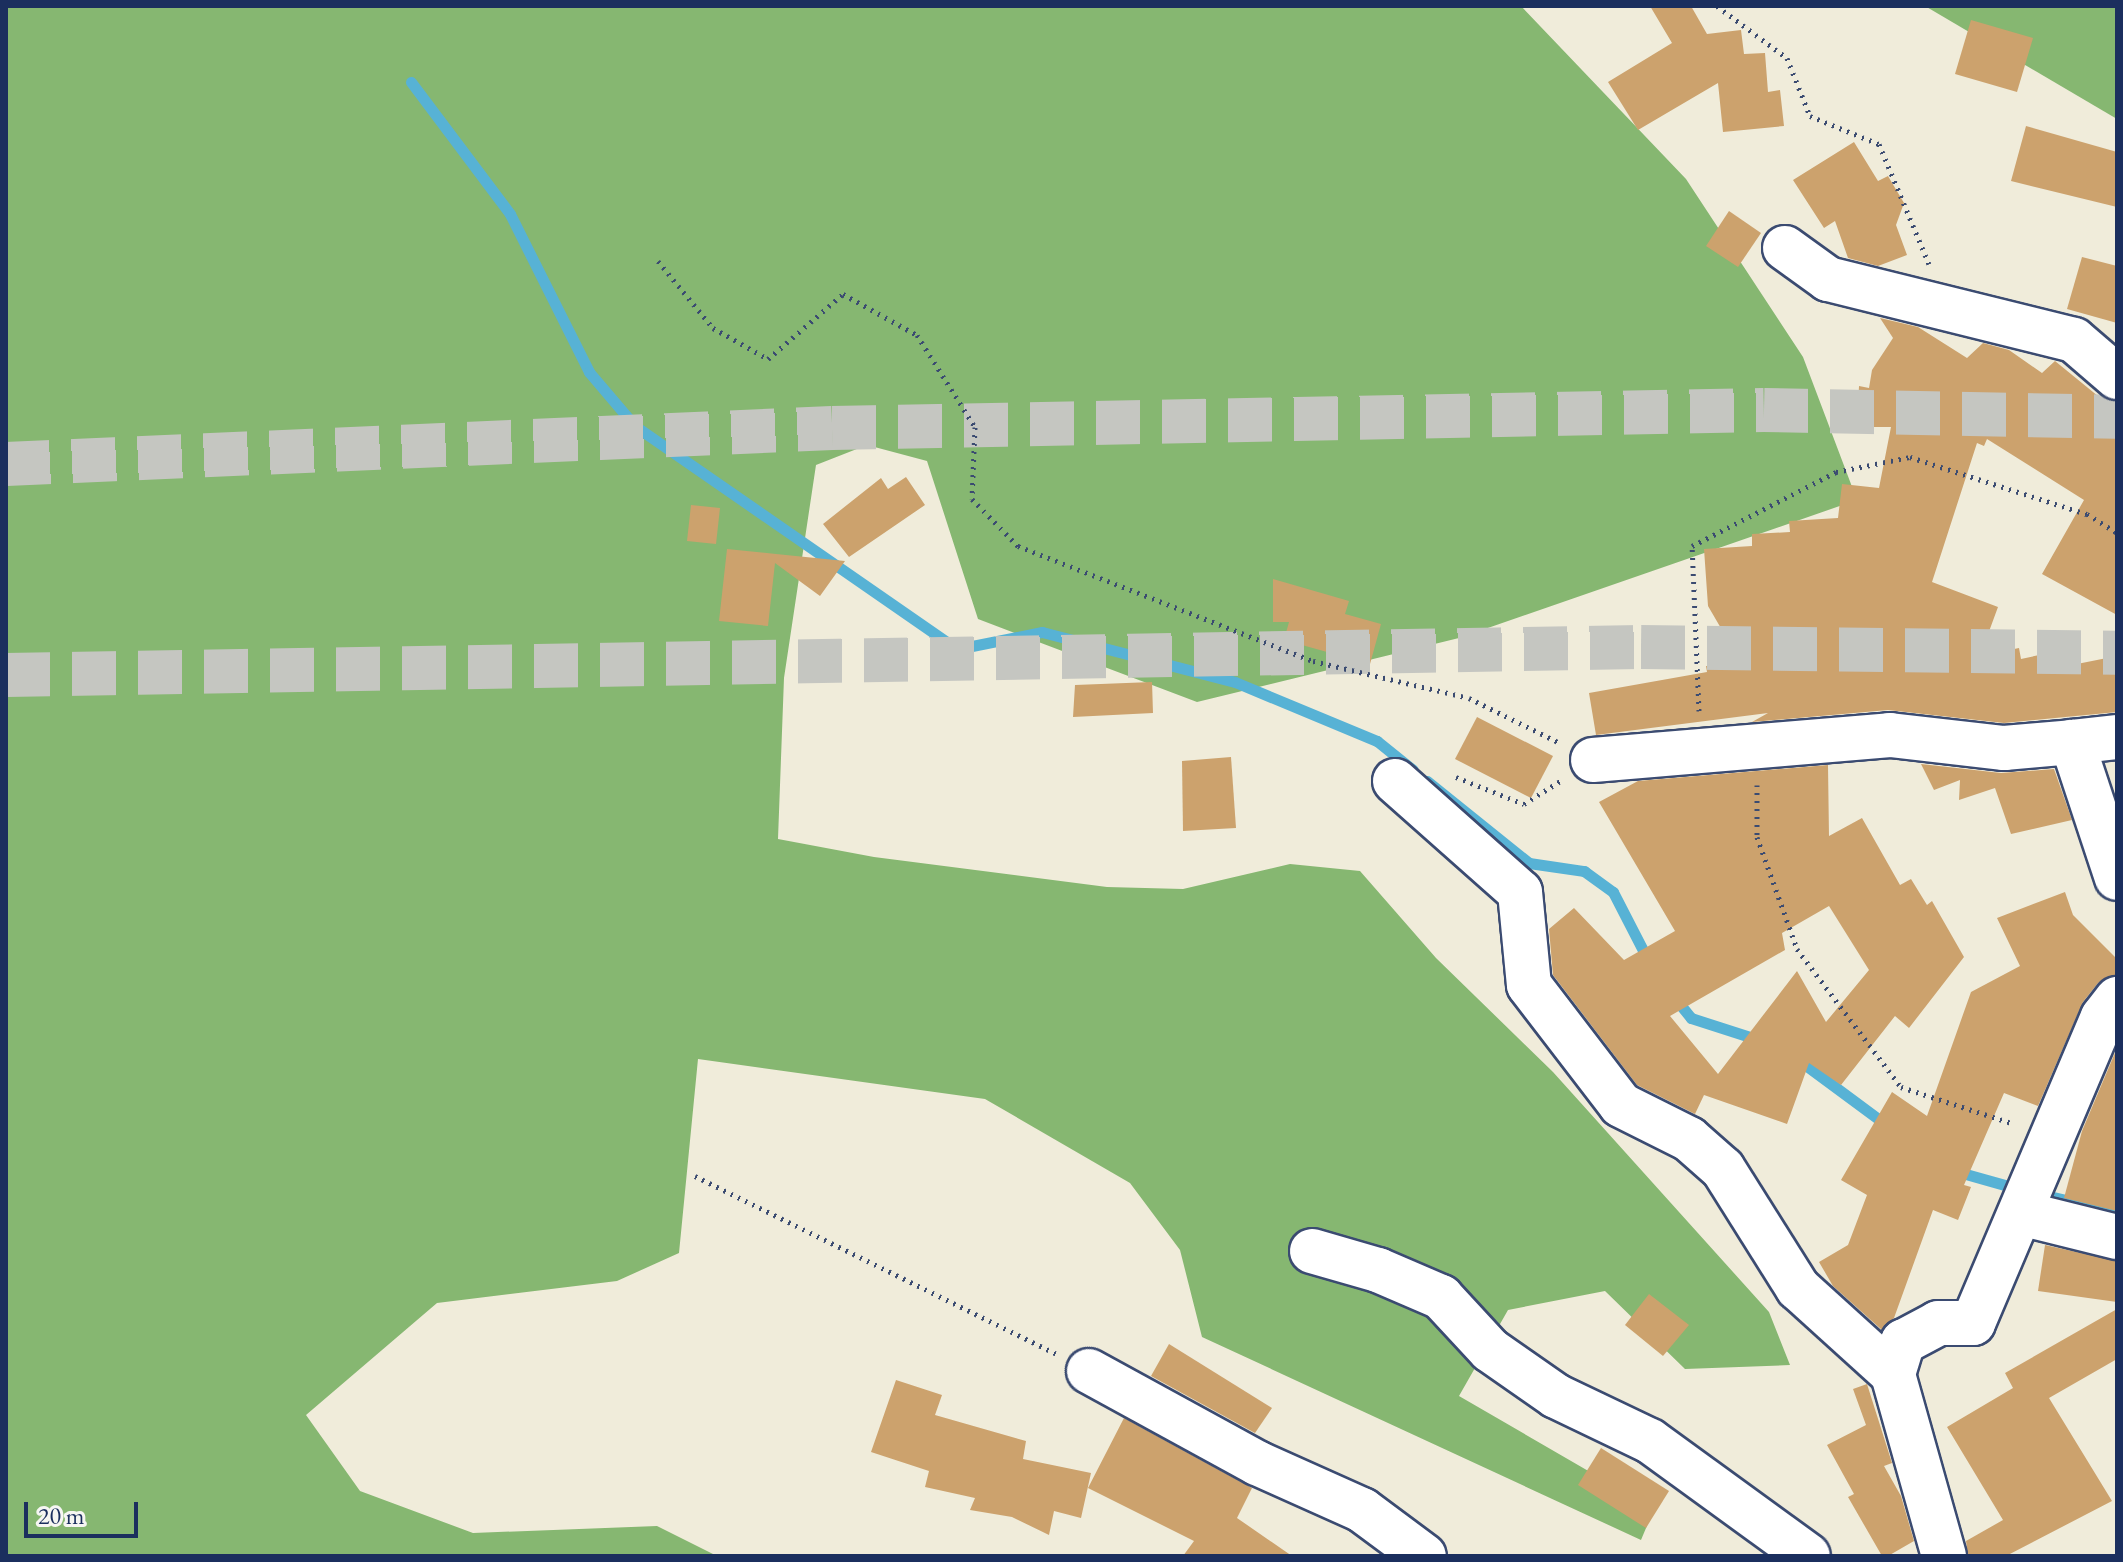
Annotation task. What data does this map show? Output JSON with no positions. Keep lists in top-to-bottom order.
{
  "scale_bar": "20 m"
}
